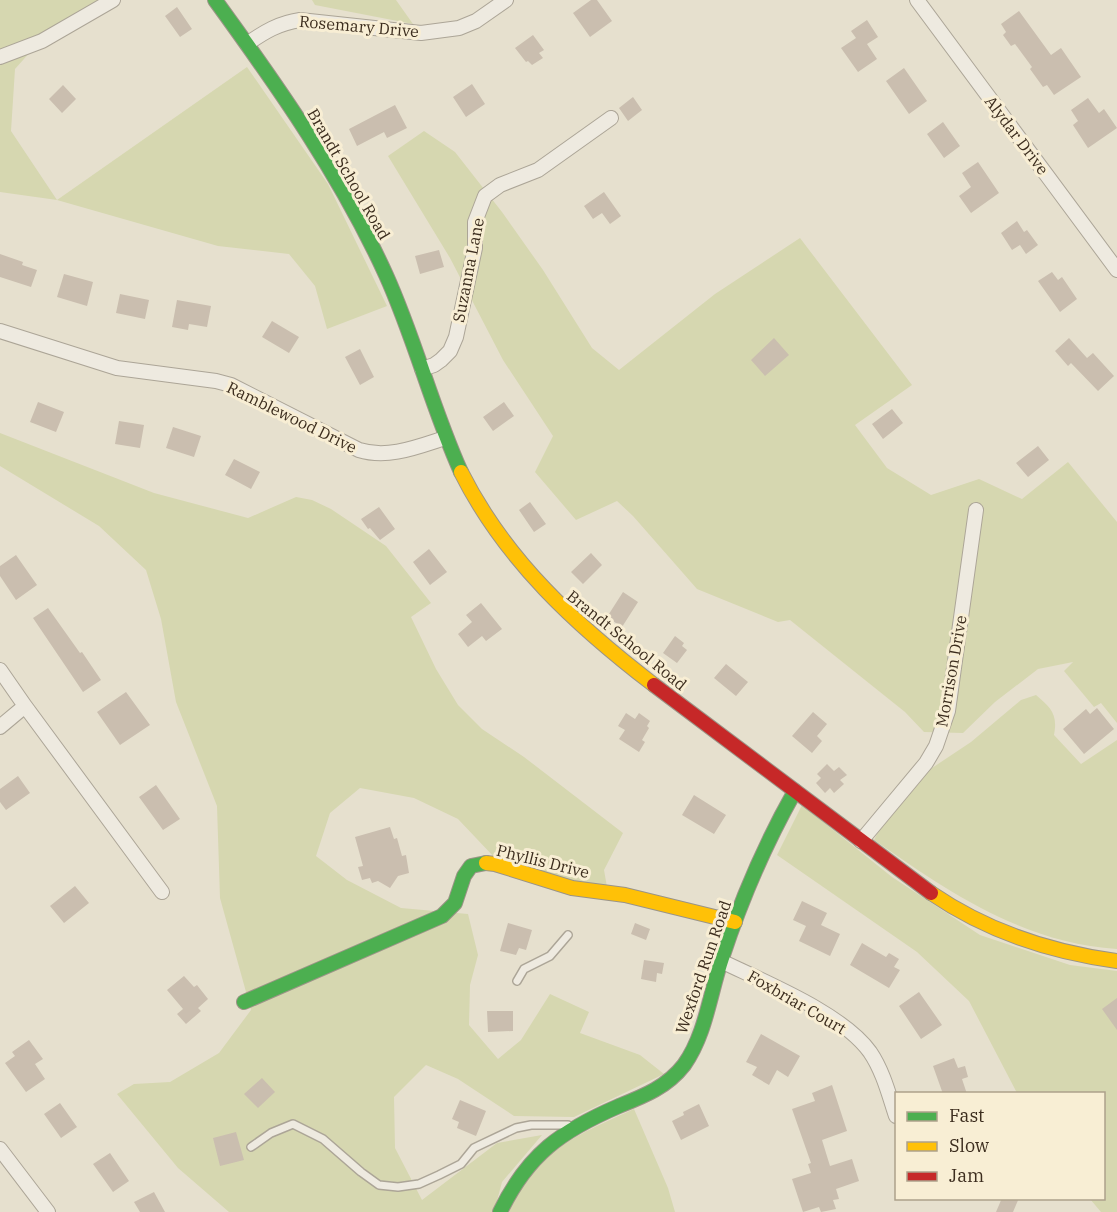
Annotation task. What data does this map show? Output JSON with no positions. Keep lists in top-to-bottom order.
{
  "streets": {
    "street": [
      "Rosemary Drive",
      "Alydar Drive",
      "Brandt School Road",
      "Suzanna Lane",
      "Ramblewood Drive",
      "Morrison Drive",
      "Phyllis Drive",
      "Wexford Run Road",
      "Foxbriar Court"
    ]
  },
  "crossings": [
    ["Rosemary Drive", "Brandt School Road"],
    ["Brandt School Road", "Suzanna Lane"],
    ["Brandt School Road", "Ramblewood Drive"],
    ["Brandt School Road", "Morrison Drive"],
    ["Brandt School Road", "Wexford Run Road"],
    ["Phyllis Drive", "Wexford Run Road"],
    ["Wexford Run Road", "Foxbriar Court"]
  ],
  "legend": ["Fast", "Slow", "Jam"]
}
